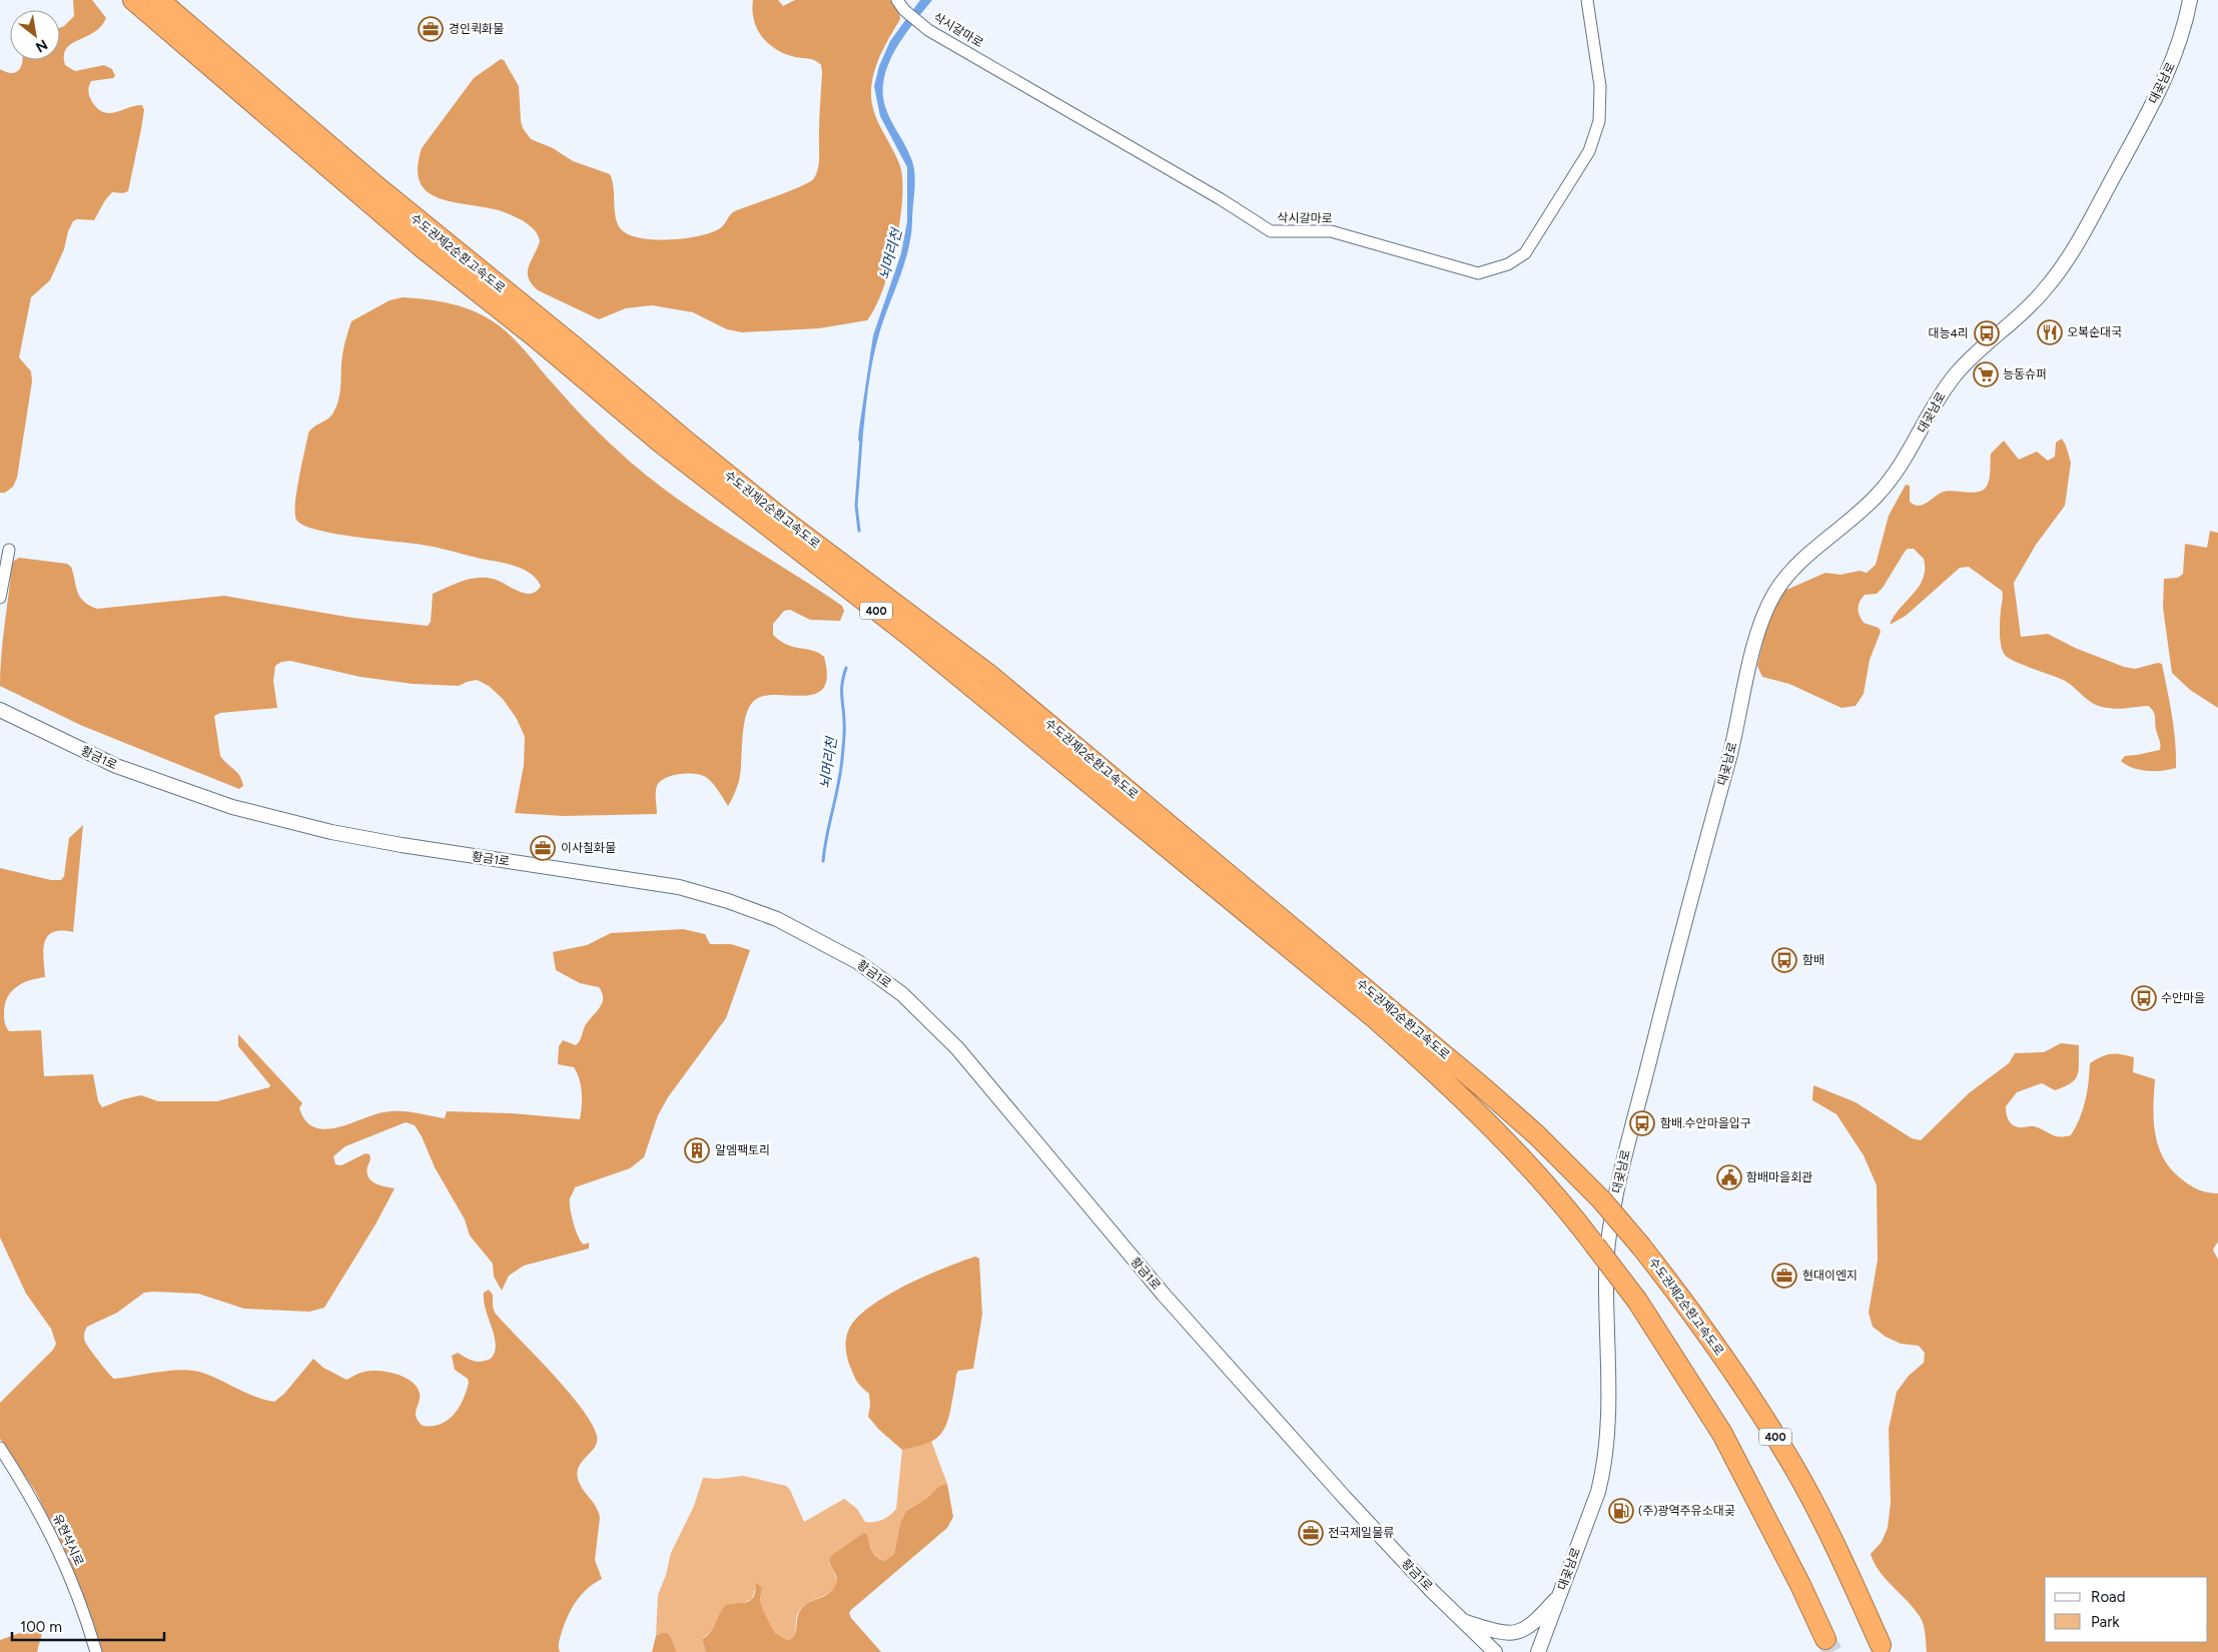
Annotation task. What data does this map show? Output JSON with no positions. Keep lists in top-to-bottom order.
{
  "streets": {
    "highway": ["수도권제2순환고속도로", "400"],
    "street": [
      "삭시갈마로",
      "대곶남로",
      "황금1로",
      "유현삭시로"
    ]
  },
  "water": ["뇌머리천"],
  "places": {
    "office": [
      "경인퀵화물",
      "이사칠화물",
      "현대이엔지",
      "전국제일물류"
    ],
    "restaurant": ["오복순대국"],
    "bus stop": [
      "대능4리",
      "함배",
      "수안마을",
      "함배.수안마을입구"
    ],
    "supermarket": ["능동슈퍼"],
    "building": ["알엠팩토리"],
    "public building": ["함배마을회관"],
    "fuel station": ["(주)광역주유소대곶"]
  },
  "legend": ["Road", "Park"],
  "scale_bar": "100 m",
  "north": "bottom right"
}
